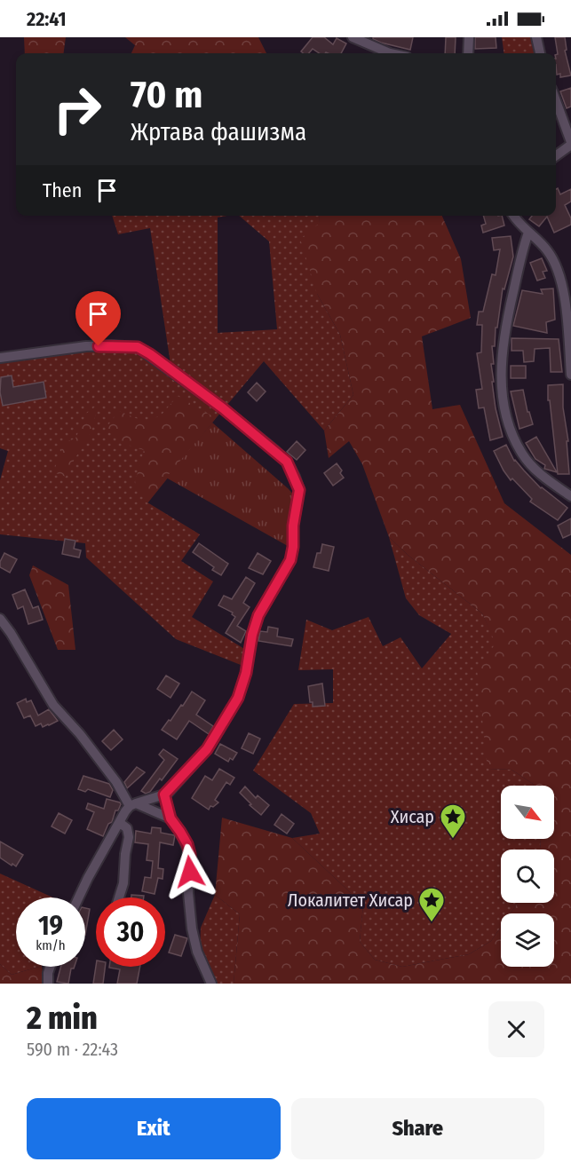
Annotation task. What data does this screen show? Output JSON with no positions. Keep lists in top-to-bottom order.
{
  "places": {
    "place": ["Хисар", "Локалитет Хисар"]
  },
  "north": "bottom right",
  "page": {
    "status": "22:41",
    "turn": ["70 m", "Жртава фашизма"],
    "then": "Then",
    "speed": "19 km/h",
    "limit": "30",
    "heading": ["2 min", "590 m · 22:43"],
    "buttons": ["Exit", "Share"]
  }
}
